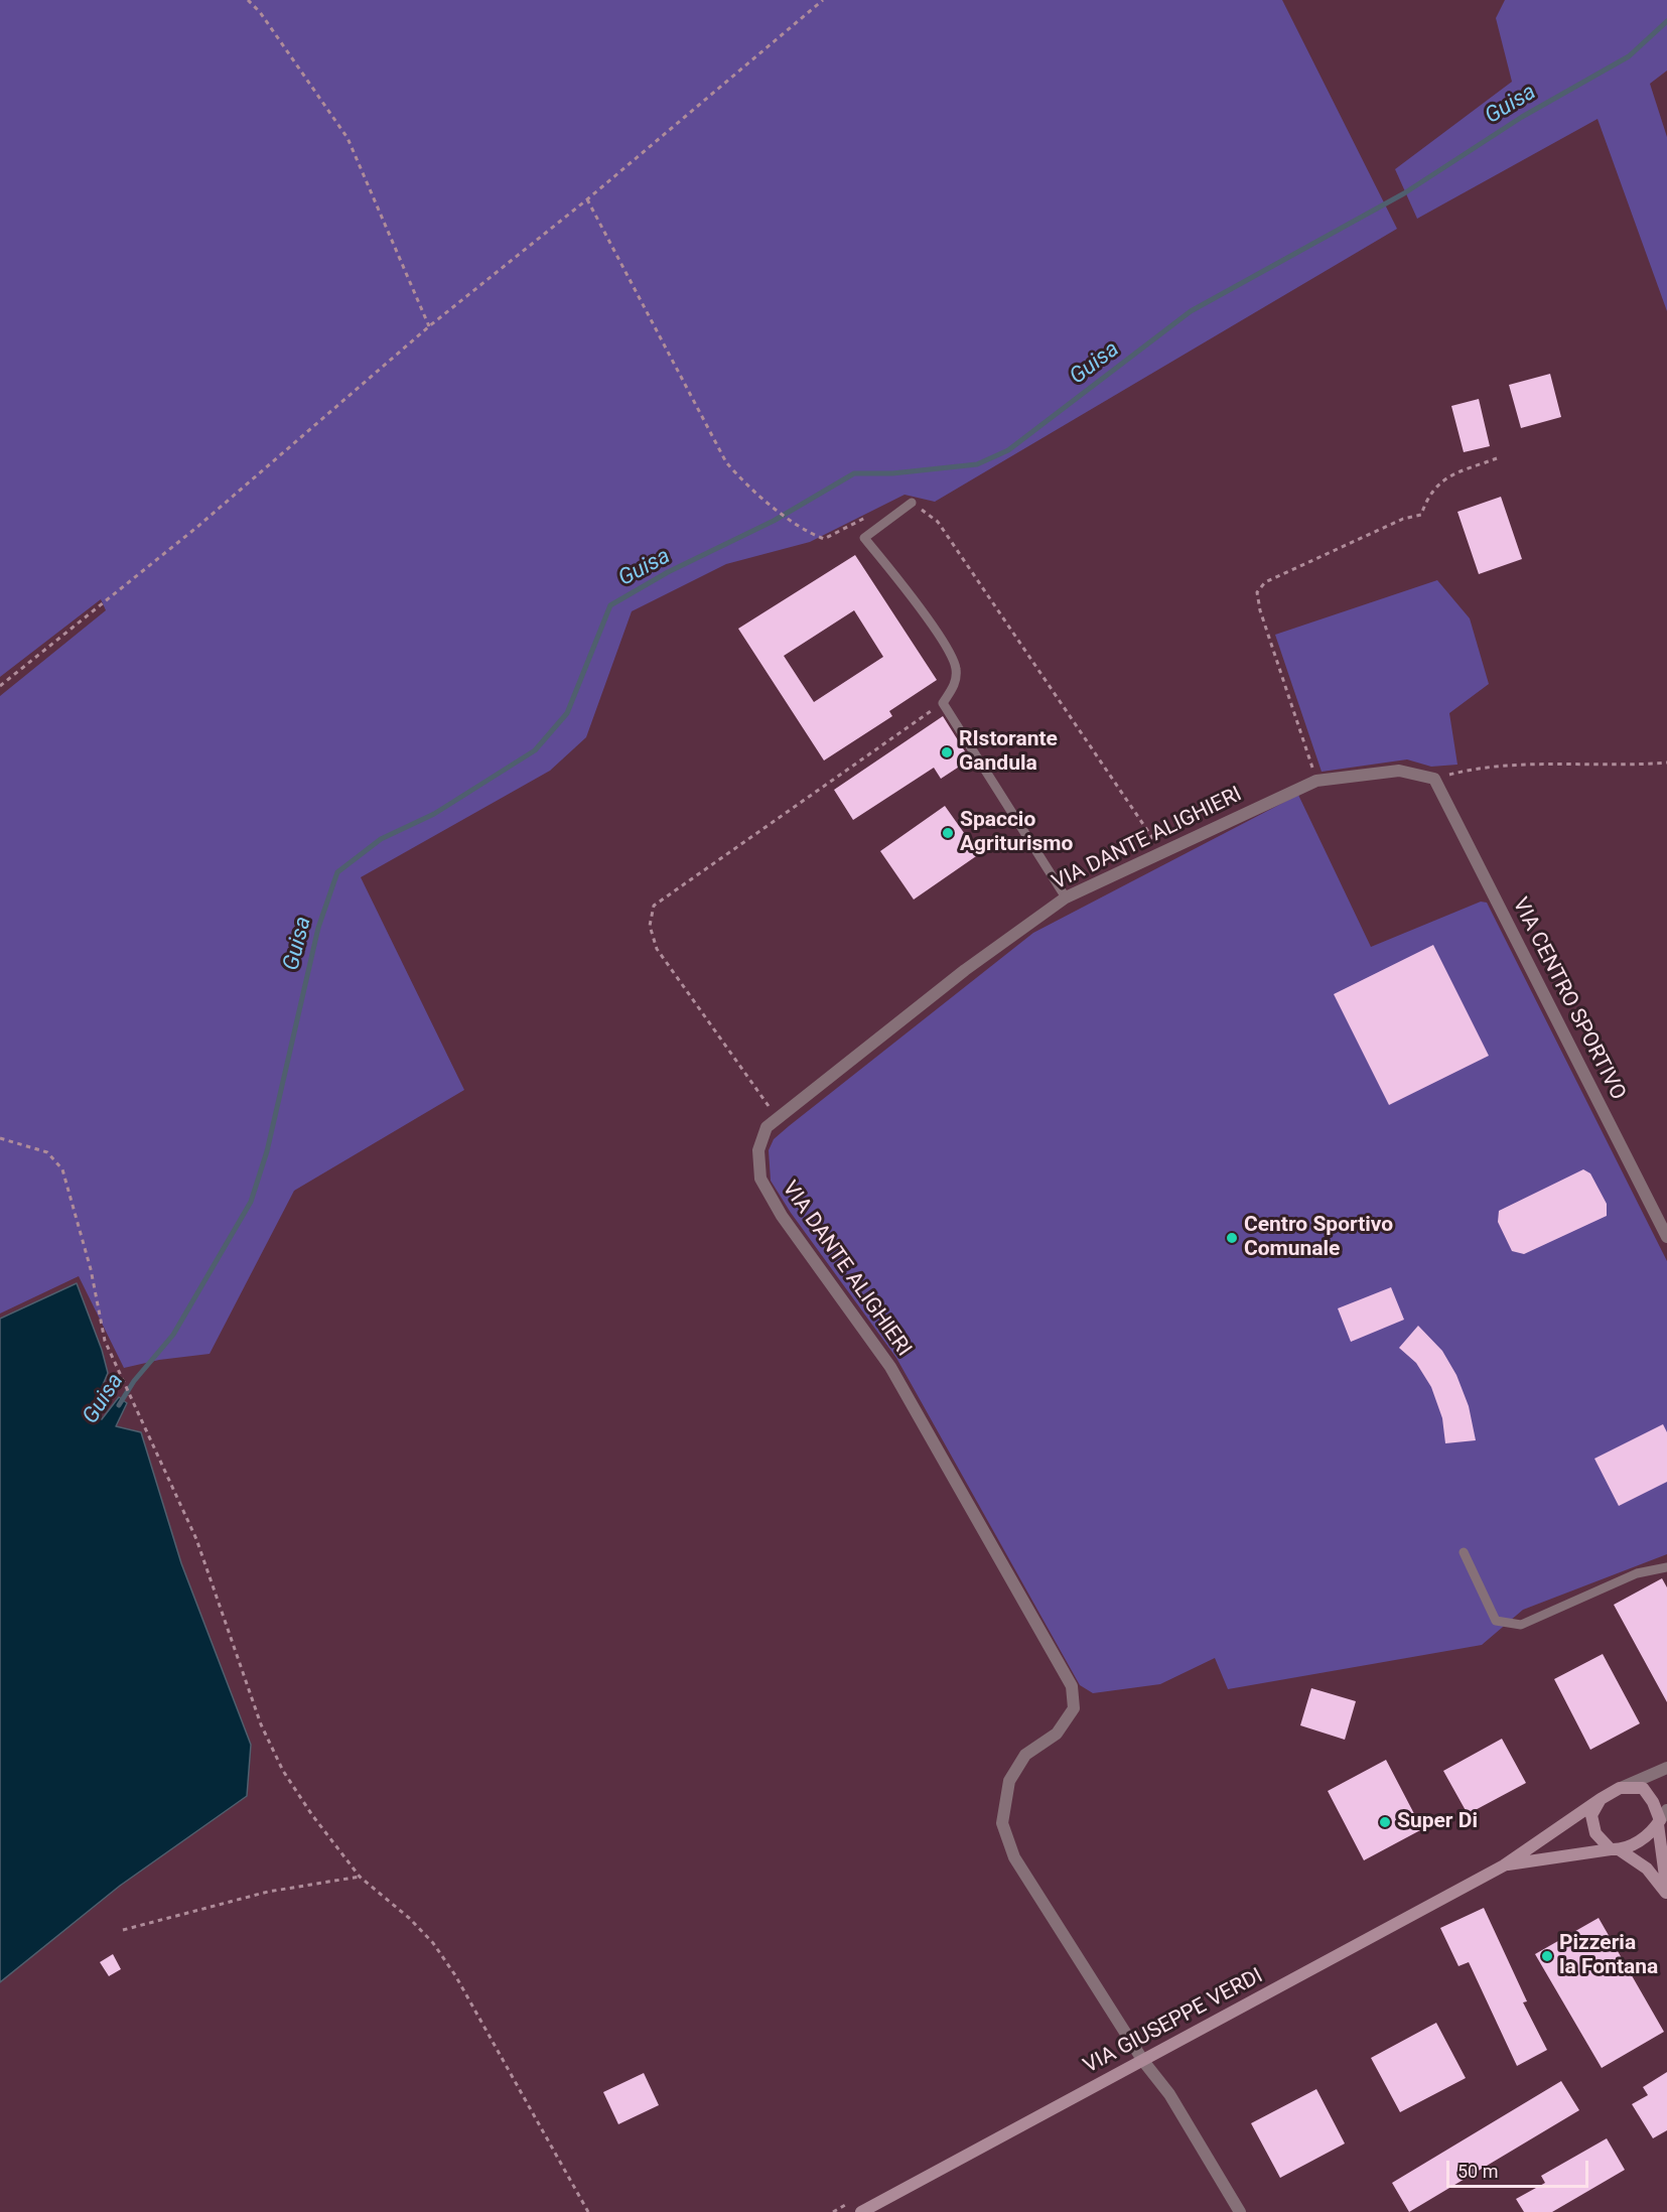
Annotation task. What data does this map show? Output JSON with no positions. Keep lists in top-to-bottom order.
{
  "streets": {
    "street": ["VIA DANTE ALIGHIERI", "VIA CENTRO SPORTIVO", "VIA GIUSEPPE VERDI"]
  },
  "crossings": [
    ["VIA DANTE ALIGHIERI", "VIA CENTRO SPORTIVO"],
    ["VIA DANTE ALIGHIERI", "VIA GIUSEPPE VERDI"]
  ],
  "water": ["Guisa"],
  "places": [
    "RIstorante Gandula",
    "Spaccio Agriturismo",
    "Centro Sportivo Comunale",
    "Super Di",
    "Pizzeria la Fontana"
  ],
  "scale_bar": "50 m"
}
